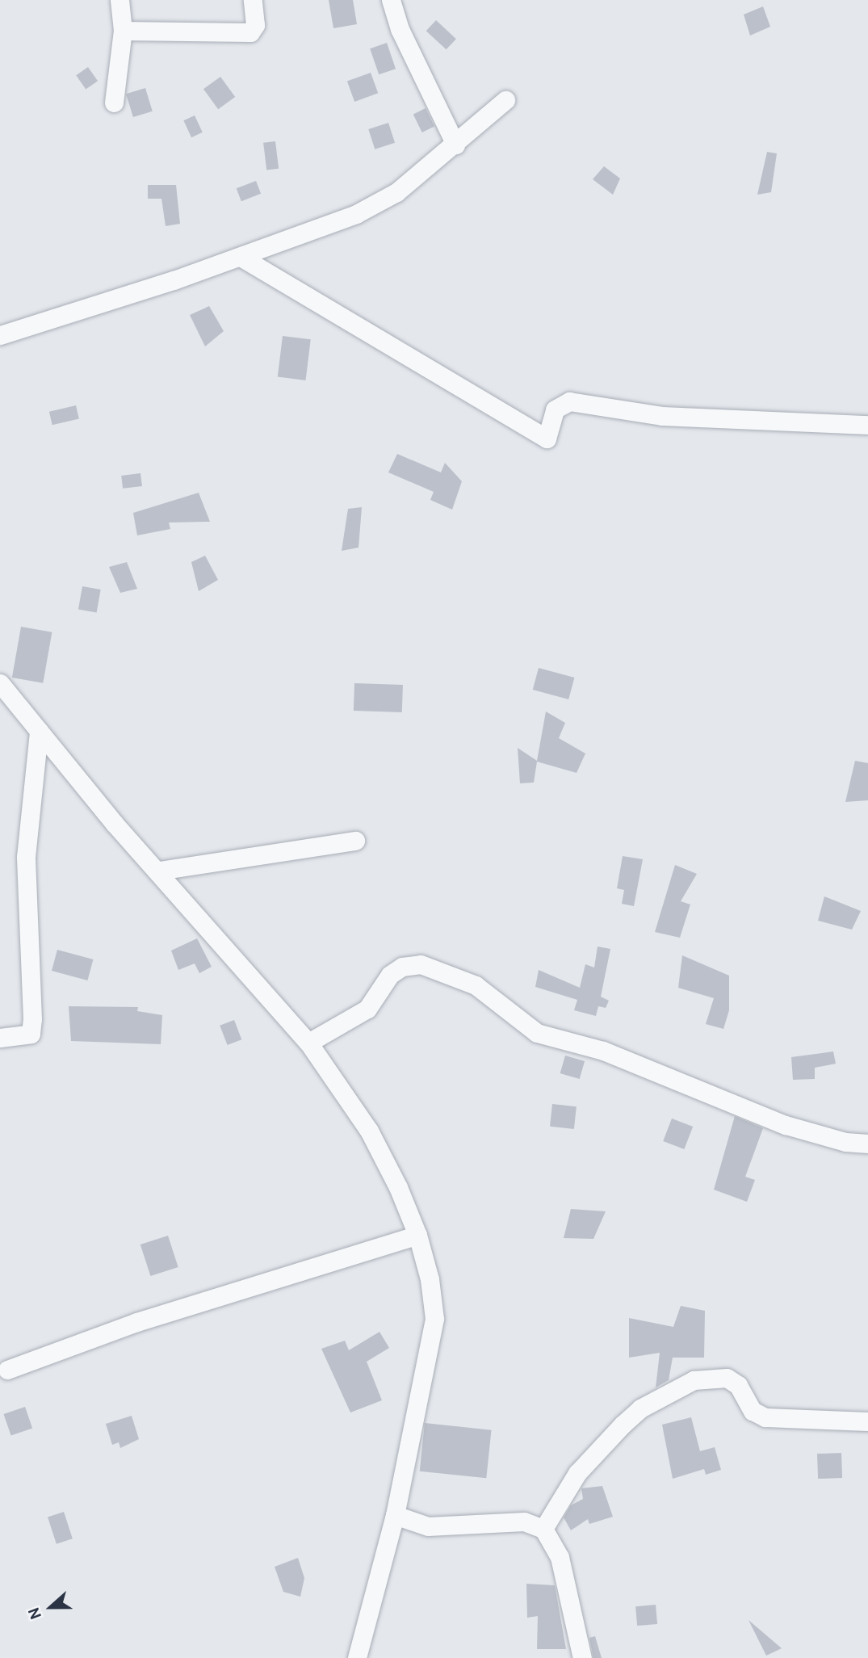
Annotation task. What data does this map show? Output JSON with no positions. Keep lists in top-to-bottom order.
{
  "north": "left"
}
